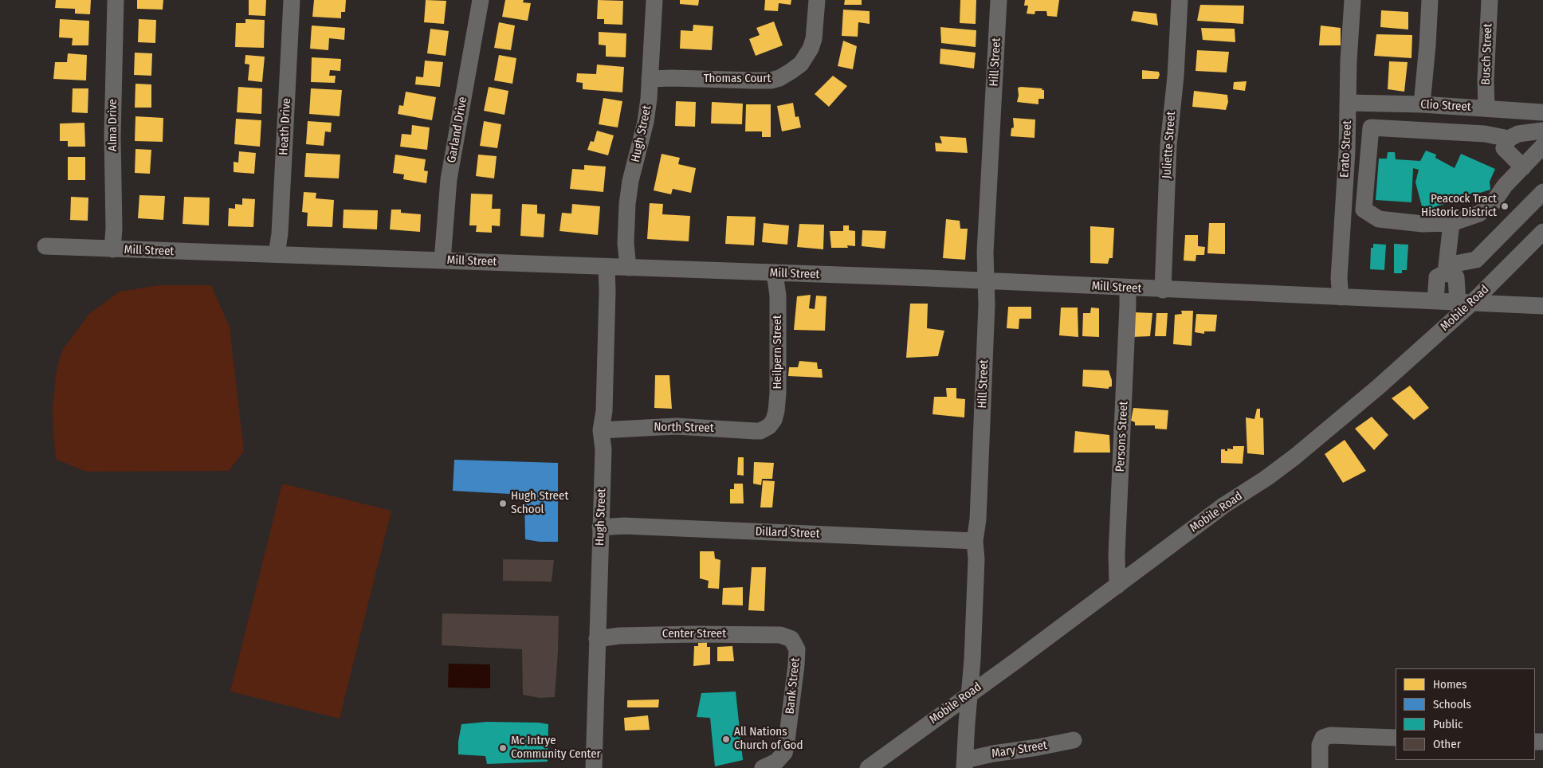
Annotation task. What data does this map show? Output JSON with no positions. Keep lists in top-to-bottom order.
{
  "streets": {
    "street": [
      "Busch Street",
      "Hill Street",
      "Thomas Court",
      "Clio Street",
      "Alma Drive",
      "Heath Drive",
      "Garland Drive",
      "Hugh Street",
      "Juliette Street",
      "Erato Street",
      "Mill Street",
      "Mobile Road",
      "Heilpern Street",
      "North Street",
      "Persons Street",
      "Dillard Street",
      "Center Street",
      "Bank Street",
      "Mary Street"
    ]
  },
  "crossings": [
    ["Busch Street", "Clio Street"],
    ["Hill Street", "Mill Street"],
    ["Hill Street", "Mobile Road"],
    ["Hill Street", "Dillard Street"],
    ["Hill Street", "Mary Street"],
    ["Thomas Court", "Hugh Street"],
    ["Clio Street", "Erato Street"],
    ["Alma Drive", "Mill Street"],
    ["Heath Drive", "Mill Street"],
    ["Garland Drive", "Mill Street"],
    ["Hugh Street", "Mill Street"],
    ["Hugh Street", "North Street"],
    ["Hugh Street", "Dillard Street"],
    ["Hugh Street", "Center Street"],
    ["Juliette Street", "Mill Street"],
    ["Erato Street", "Mill Street"],
    ["Mill Street", "Mobile Road"],
    ["Mill Street", "Heilpern Street"],
    ["Mill Street", "Persons Street"],
    ["Mobile Road", "Persons Street"],
    ["Heilpern Street", "North Street"],
    ["Center Street", "Bank Street"]
  ],
  "places": [
    "Peacock Tract Historic District",
    "Hugh Street School",
    "All Nations Church of God",
    "Mc Intrye Community Center"
  ],
  "legend": [
    "Homes",
    "Schools",
    "Public",
    "Other"
  ]
}
